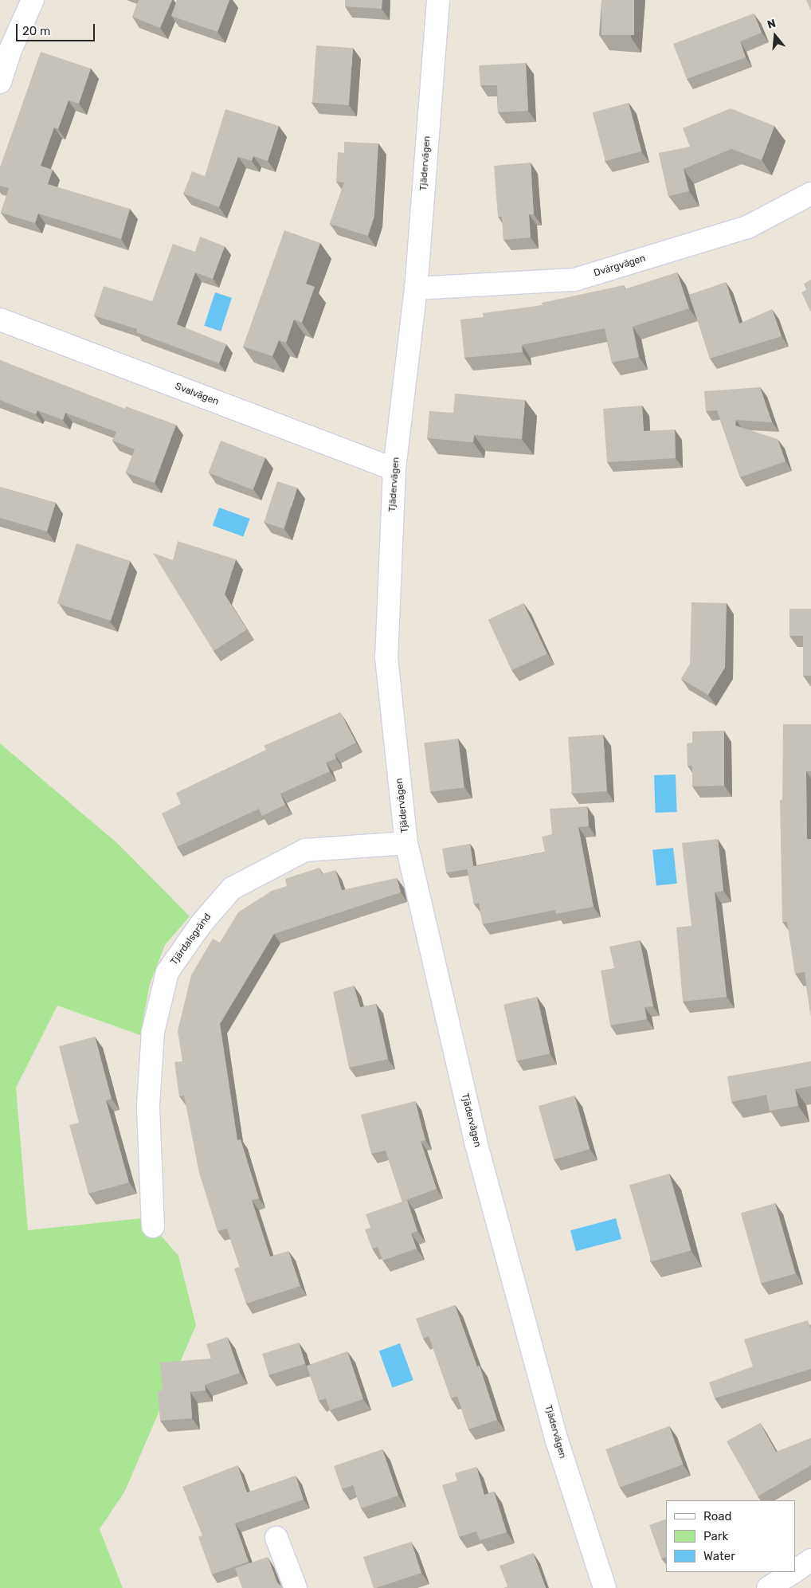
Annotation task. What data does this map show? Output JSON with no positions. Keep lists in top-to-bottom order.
{
  "streets": {
    "street": [
      "Tjädervägen",
      "Dvärgvägen",
      "Svalvägen",
      "Tjärdalsgränd"
    ]
  },
  "crossings": [
    ["Tjädervägen", "Dvärgvägen"],
    ["Tjädervägen", "Svalvägen"],
    ["Tjädervägen", "Tjärdalsgränd"]
  ],
  "legend": ["Road", "Park", "Water"],
  "scale_bar": "20 m",
  "north": "top"
}
